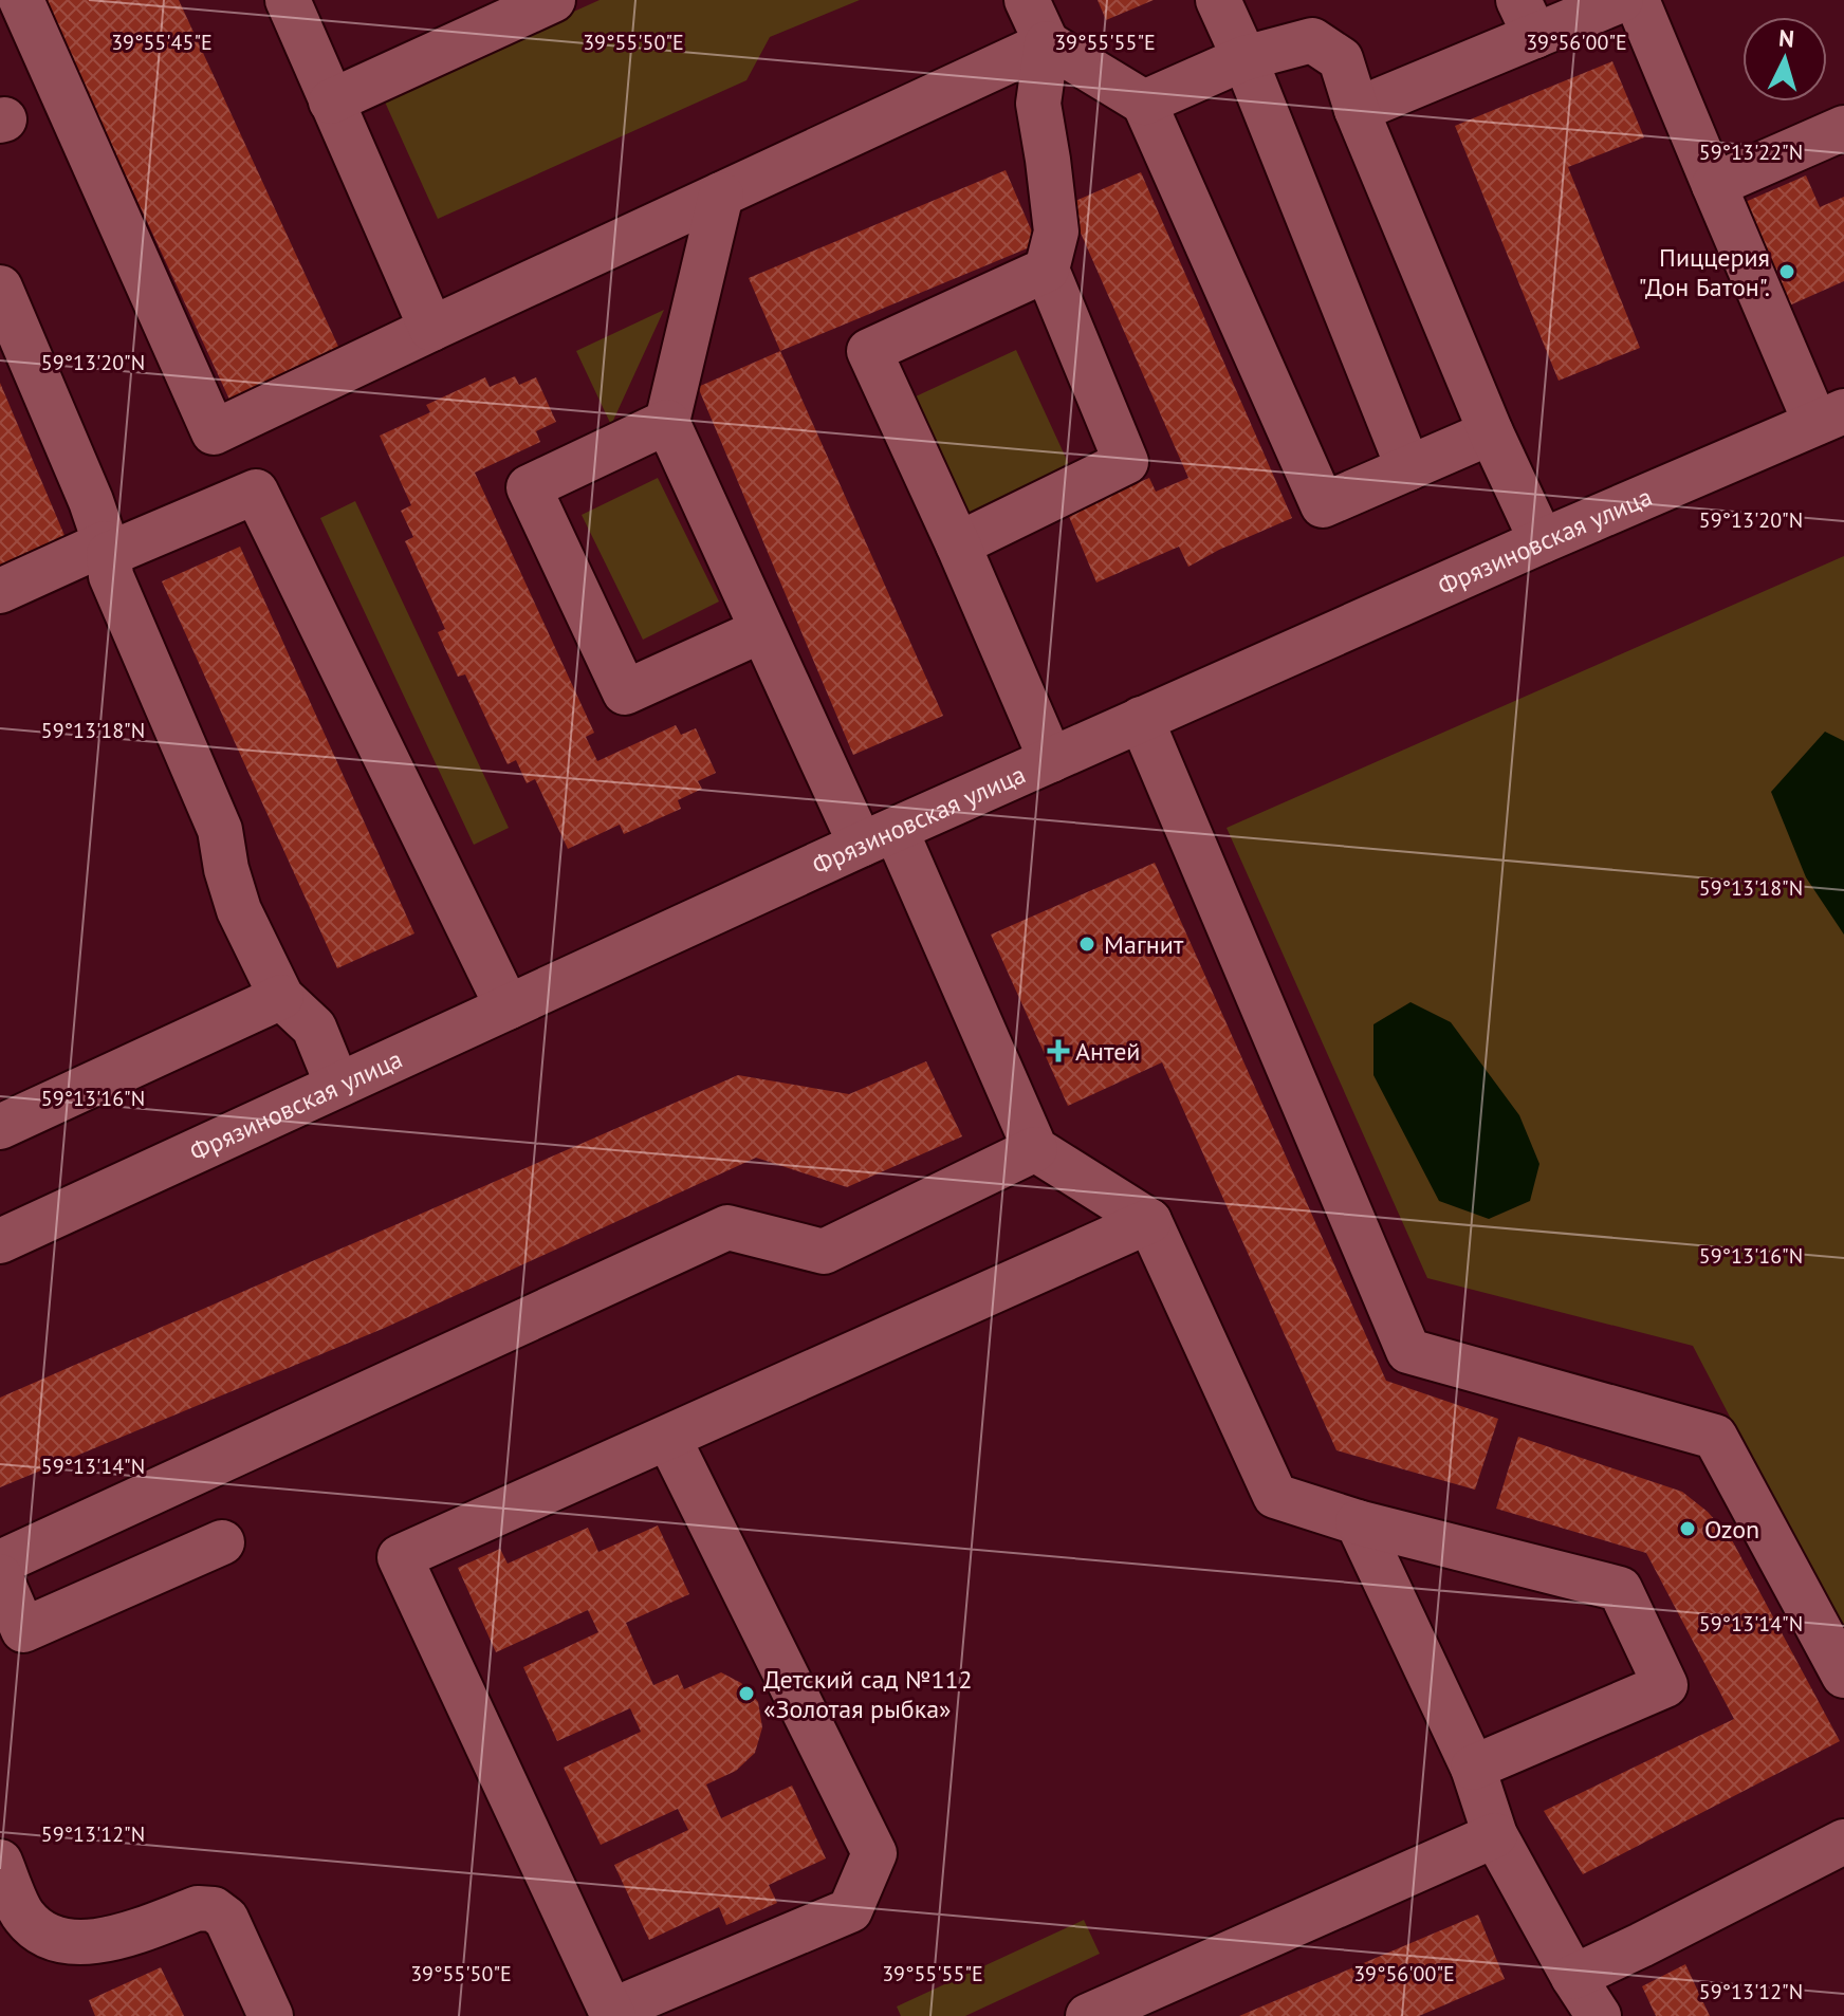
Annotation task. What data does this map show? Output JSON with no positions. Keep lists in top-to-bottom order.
{
  "streets": {
    "street": ["Фрязиновская улица"]
  },
  "places": {
    "other": [
      "Пиццерия \"Дон Батон\".",
      "Магнит",
      "Ozon",
      "Детский сад №112 «Золотая рыбка»"
    ],
    "health": ["Антей"]
  },
  "north": "top",
  "coordinates": [
    "39°55'45\"E",
    "39°55'50\"E",
    "39°55'55\"E",
    "39°56'00\"E",
    "59°13'22\"N",
    "59°13'20\"N",
    "59°13'18\"N",
    "59°13'16\"N",
    "59°13'14\"N",
    "59°13'12\"N"
  ]
}
